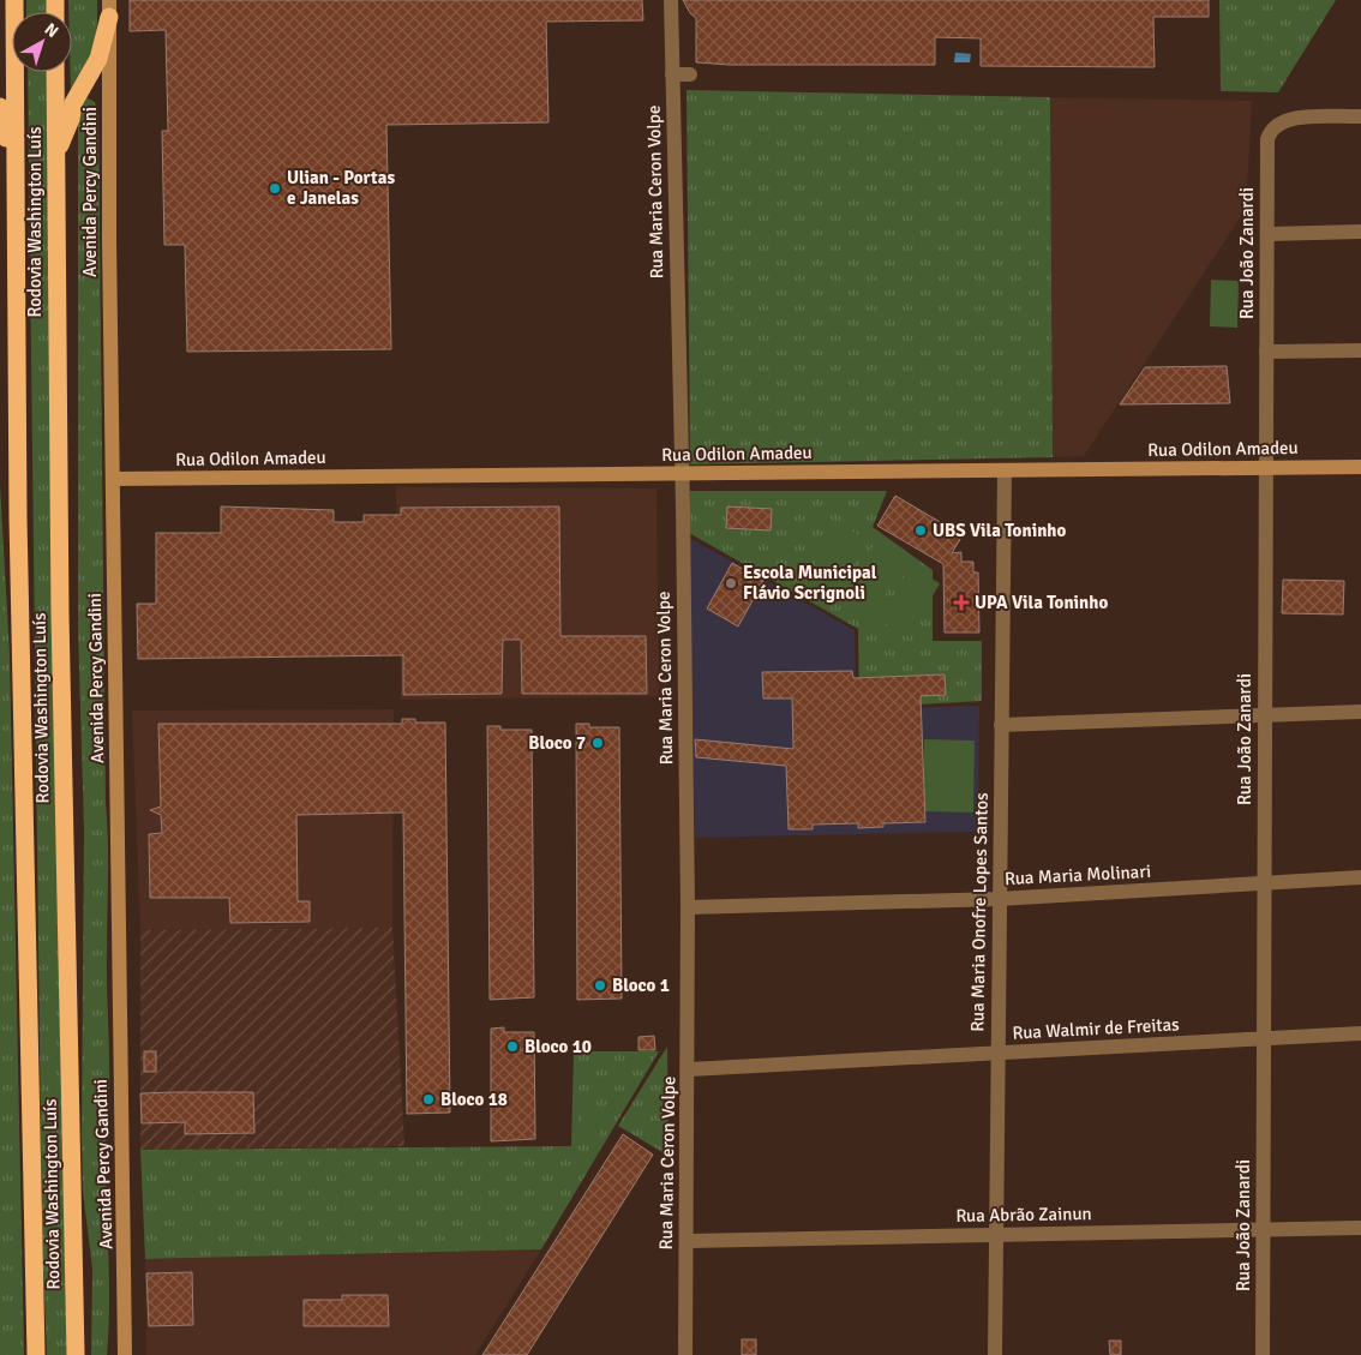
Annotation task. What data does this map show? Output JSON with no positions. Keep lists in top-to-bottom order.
{
  "streets": {
    "highway": ["Rodovia Washington Luís"],
    "main road": ["Avenida Percy Gandini", "Rua Odilon Amadeu"],
    "street": [
      "Rua Maria Ceron Volpe",
      "Rua João Zanardi",
      "Rua Maria Molinari",
      "Rua Maria Onofre Lopes Santos",
      "Rua Walmir de Freitas",
      "Rua Abrão Zainun"
    ]
  },
  "crossings": [
    ["Avenida Percy Gandini", "Rua Odilon Amadeu"],
    ["Rua Maria Ceron Volpe", "Rua Odilon Amadeu"],
    ["Rua Maria Ceron Volpe", "Rua Maria Molinari"],
    ["Rua Maria Ceron Volpe", "Rua Walmir de Freitas"],
    ["Rua Maria Ceron Volpe", "Rua Abrão Zainun"],
    ["Rua João Zanardi", "Rua Odilon Amadeu"],
    ["Rua João Zanardi", "Rua Maria Molinari"],
    ["Rua João Zanardi", "Rua Walmir de Freitas"],
    ["Rua João Zanardi", "Rua Abrão Zainun"],
    ["Rua Odilon Amadeu", "Rua Maria Onofre Lopes Santos"],
    ["Rua Maria Molinari", "Rua Maria Onofre Lopes Santos"],
    ["Rua Maria Onofre Lopes Santos", "Rua Walmir de Freitas"],
    ["Rua Maria Onofre Lopes Santos", "Rua Abrão Zainun"]
  ],
  "places": {
    "other": [
      "Ulian - Portas e Janelas",
      "UBS Vila Toninho",
      "Escola Municipal Flávio Scrignoli",
      "Bloco 7",
      "Bloco 1",
      "Bloco 10",
      "Bloco 18"
    ],
    "health": ["UPA Vila Toninho"]
  },
  "north": "top right"
}
